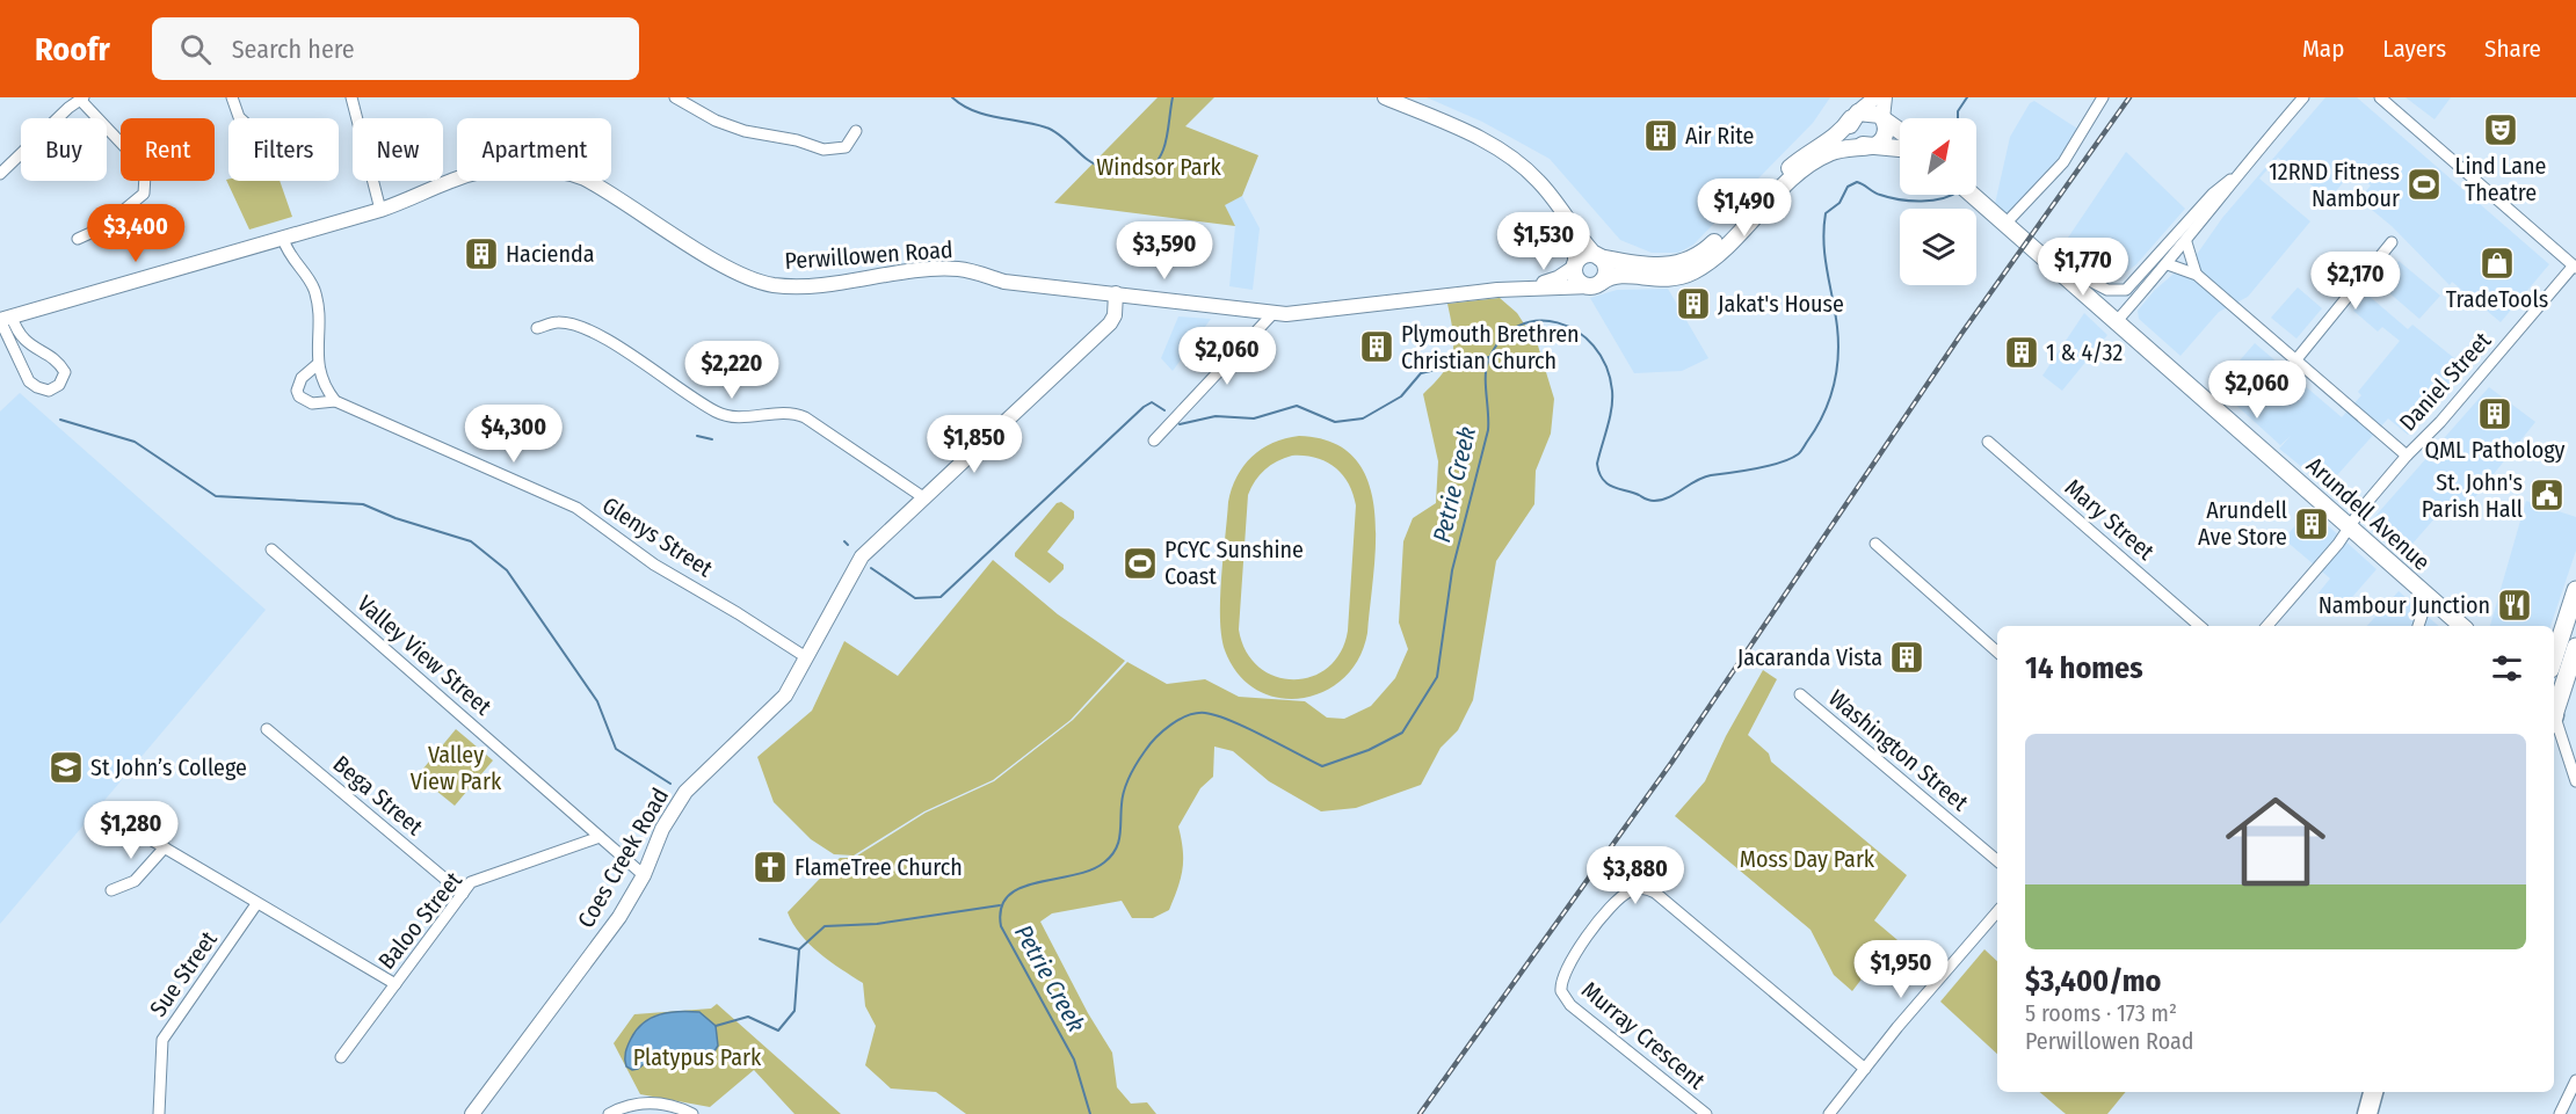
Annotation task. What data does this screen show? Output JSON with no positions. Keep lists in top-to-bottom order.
{
  "streets": {
    "main road": ["Perwillowen Road", "Arundell Avenue"],
    "street": [
      "Daniel Street",
      "Mary Street",
      "Glenys Street",
      "Valley View Street",
      "Washington Street",
      "Bega Street",
      "Coes Creek Road",
      "Baloo Street",
      "Sue Street",
      "Murray Crescent"
    ]
  },
  "crossings": [
    ["Perwillowen Road", "Coes Creek Road"],
    ["Daniel Street", "Arundell Avenue"],
    ["Glenys Street", "Coes Creek Road"],
    ["Valley View Street", "Coes Creek Road"],
    ["Valley View Street", "Baloo Street"],
    ["Bega Street", "Baloo Street"]
  ],
  "water": ["Petrie Creek"],
  "parks": [
    "Windsor Park",
    "Valley View Park",
    "Moss Day Park",
    "Platypus Park"
  ],
  "places": {
    "theatre": ["Lind Lane Theatre"],
    "building": [
      "Air Rite",
      "Hacienda",
      "Jakat's House",
      "Plymouth Brethren Christian Church",
      "1 & 4/32",
      "QML Pathology",
      "Arundell Ave Store",
      "Jacaranda Vista"
    ],
    "sports": ["12RND Fitness Nambour", "PCYC Sunshine Coast"],
    "shop": ["TradeTools"],
    "public building": ["St. John's Parish Hall"],
    "restaurant": ["Nambour Junction"],
    "school or university": ["St John’s College"],
    "church": ["FlameTree Church"]
  },
  "north": "top right",
  "page": {
    "header": "Roofr",
    "search": "Search here",
    "nav": ["Map", "Layers", "Share"],
    "chip": [
      "Buy",
      "Rent",
      "Filters",
      "New",
      "Apartment"
    ],
    "price": [
      "$1,490",
      "$3,400",
      "$1,530",
      "$3,590",
      "$1,770",
      "$2,170",
      "$2,060",
      "$2,220",
      "$2,060",
      "$4,300",
      "$1,850",
      "$1,280",
      "$3,880",
      "$1,950"
    ],
    "heading": "14 homes",
    "list": [
      {
        "name": "$3,400/mo",
        "note": "5 rooms · 173 m² · Perwillowen Road"
      }
    ]
  }
}
